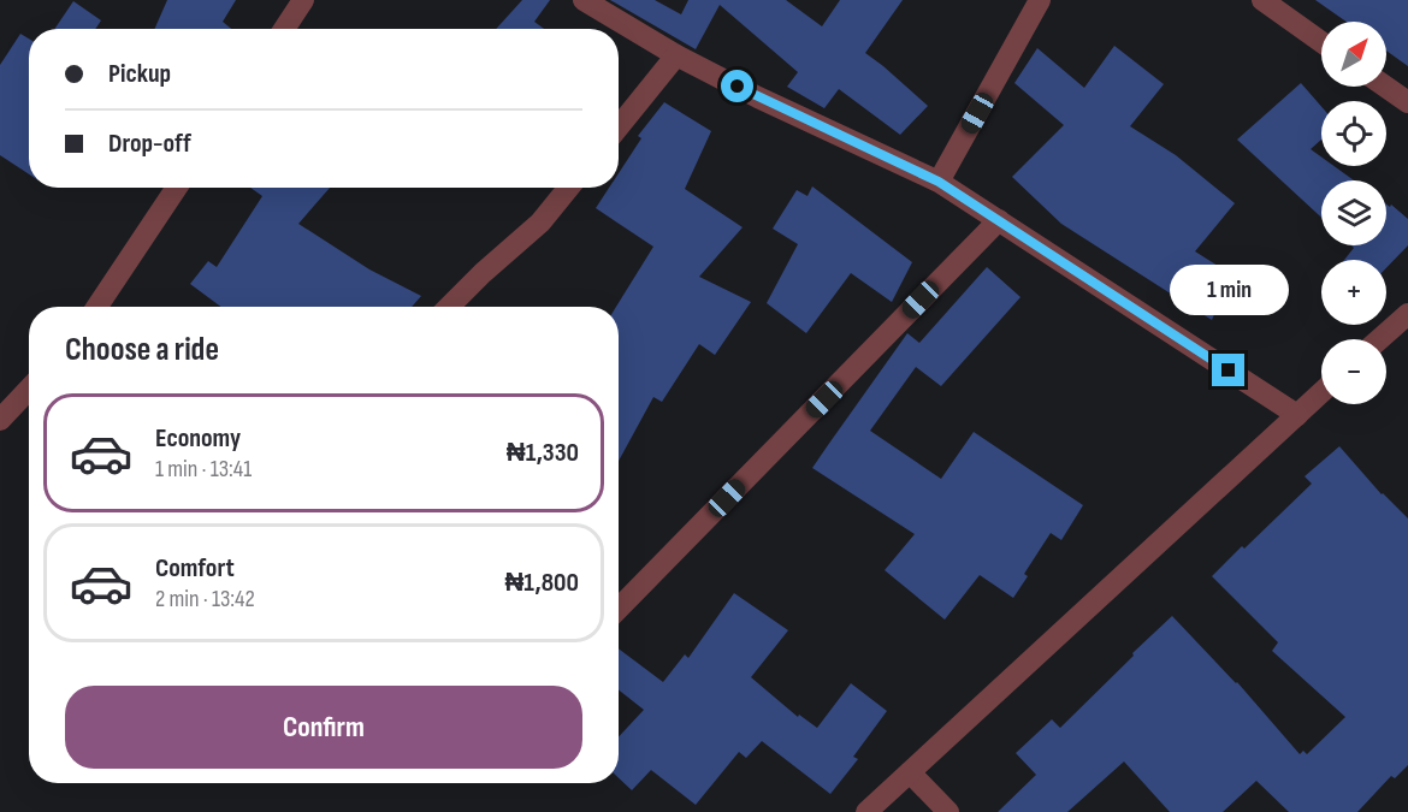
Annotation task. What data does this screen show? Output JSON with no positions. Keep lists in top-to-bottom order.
{
  "north": "top right",
  "page": {
    "map_buttons": ["+", "−"],
    "banner": ["Pickup", "Drop-off"],
    "bubble": "1 min",
    "heading": "Choose a ride",
    "list": [
      {
        "name": "Economy",
        "note": "1 min · 13:41",
        "value": "₦1,330"
      },
      {
        "name": "Comfort",
        "note": "2 min · 13:42",
        "value": "₦1,800"
      }
    ],
    "buttons": "Confirm"
  }
}
